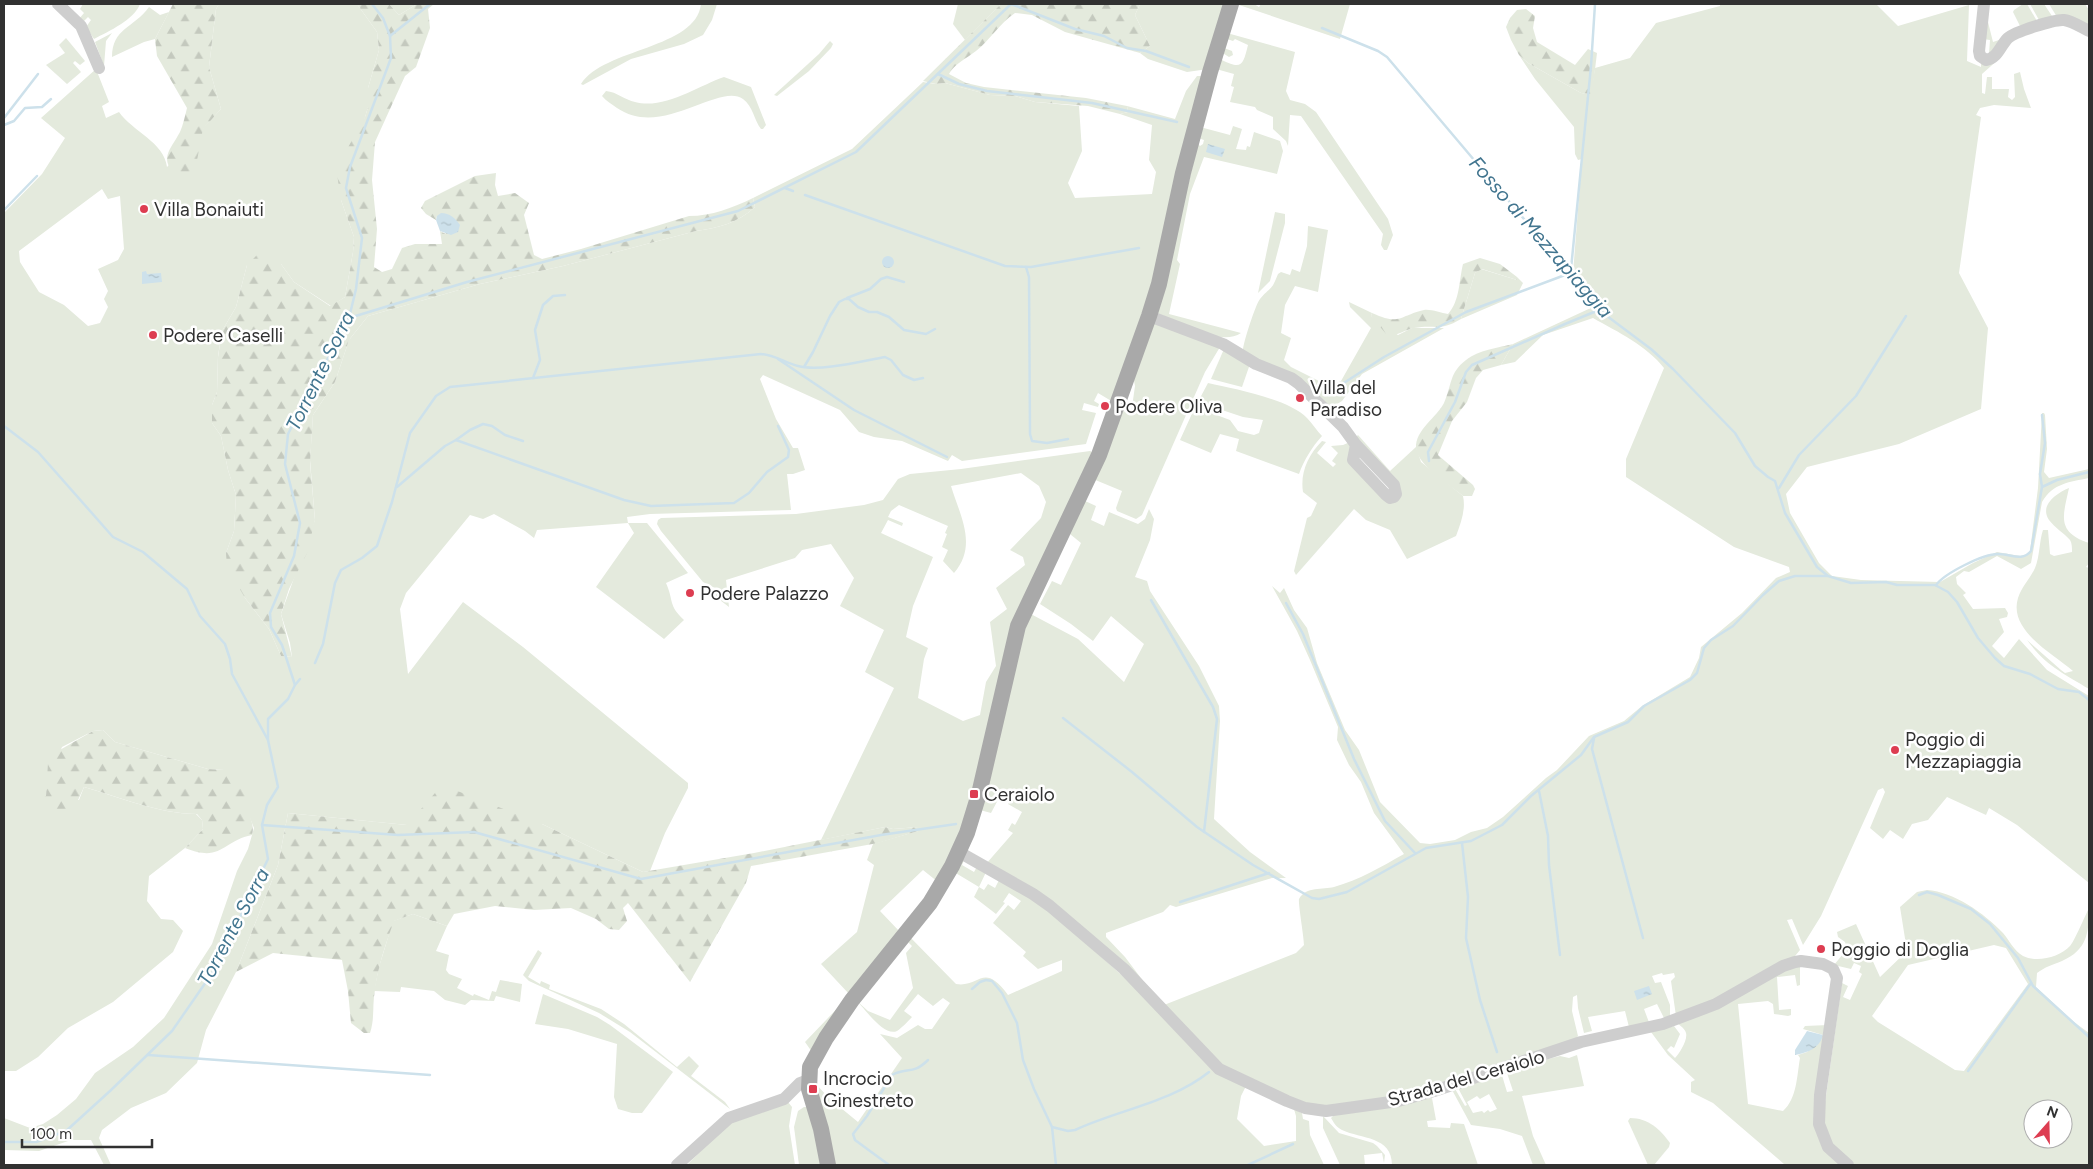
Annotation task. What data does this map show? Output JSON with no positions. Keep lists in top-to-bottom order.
{
  "streets": {
    "street": ["Strada del Ceraiolo"]
  },
  "water": ["Fosso di Mezzapiaggia", "Torrente Sorra"],
  "places": {
    "other": [
      "Villa Bonaiuti",
      "Podere Caselli",
      "Villa del Paradiso",
      "Podere Oliva",
      "Podere Palazzo",
      "Poggio di Mezzapiaggia",
      "Poggio di Doglia"
    ],
    "transit": ["Ceraiolo", "Incrocio Ginestreto"]
  },
  "scale_bar": "100 m",
  "north": "top"
}
